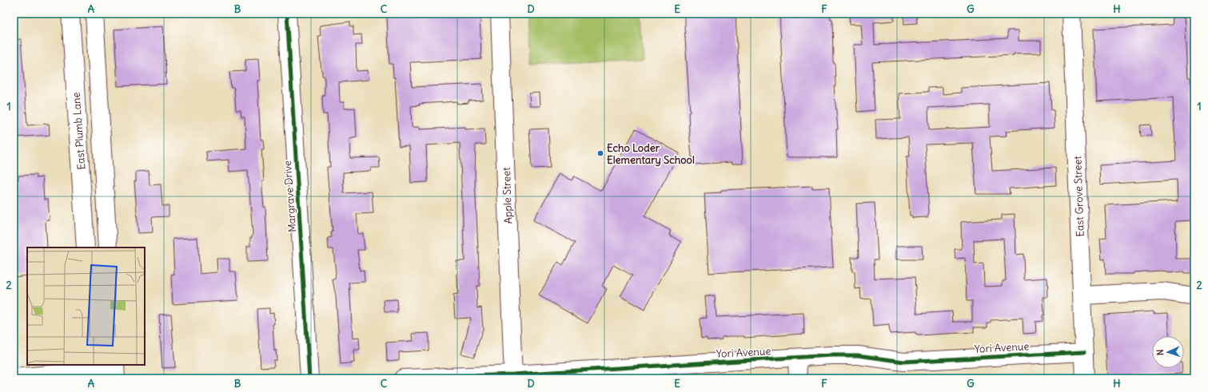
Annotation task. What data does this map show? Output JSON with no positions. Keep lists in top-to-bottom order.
{
  "streets": {
    "street": [
      "East Plumb Lane",
      "Apple Street",
      "Margrave Drive",
      "East Grove Street",
      "Yori Avenue"
    ]
  },
  "crossings": [
    ["Apple Street", "Yori Avenue"],
    ["East Grove Street", "Yori Avenue"]
  ],
  "places": ["Echo Loder Elementary School"],
  "north": "left",
  "grid": {
    "columns": [
      "A",
      "B",
      "C",
      "D",
      "E",
      "F",
      "G",
      "H"
    ],
    "rows": ["1", "2"]
  }
}
